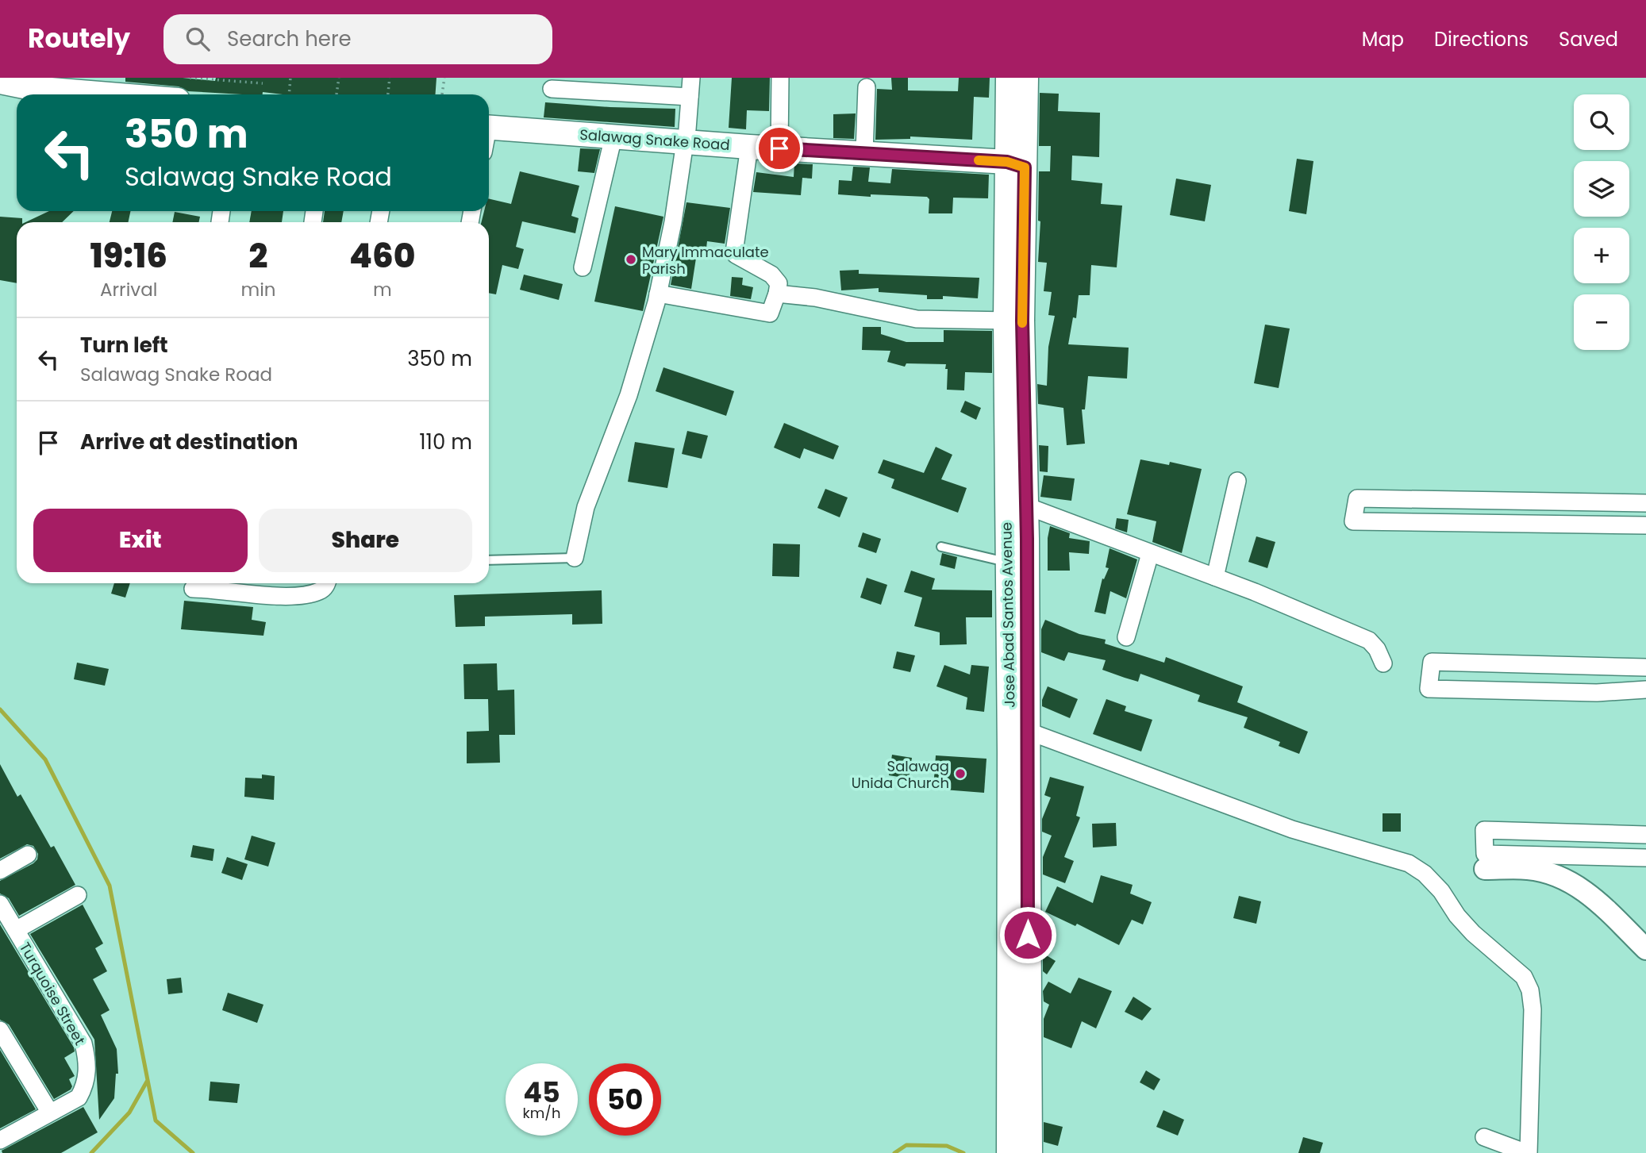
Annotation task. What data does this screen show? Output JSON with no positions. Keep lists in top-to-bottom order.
{
  "streets": {
    "main road": ["Salawag Snake Road", "Jose Abad Santos Avenue"],
    "street": ["Turquoise Street"]
  },
  "crossings": [
    ["Salawag Snake Road", "Jose Abad Santos Avenue"]
  ],
  "places": ["Mary Immaculate Parish", "Salawag Unida Church"],
  "page": {
    "header": "Routely",
    "search": "Search here",
    "nav": ["Map", "Directions", "Saved"],
    "map_buttons": ["+", "−"],
    "turn": ["350 m", "Salawag Snake Road"],
    "eta": [
      "19:16",
      "Arrival",
      "2",
      "min",
      "460",
      "m"
    ],
    "list": [
      {
        "name": "Turn left",
        "note": "Salawag Snake Road",
        "value": "350 m"
      },
      {
        "name": "Arrive at destination",
        "value": "110 m"
      }
    ],
    "buttons": ["Exit", "Share"],
    "speed": "45 km/h",
    "limit": "50"
  }
}
